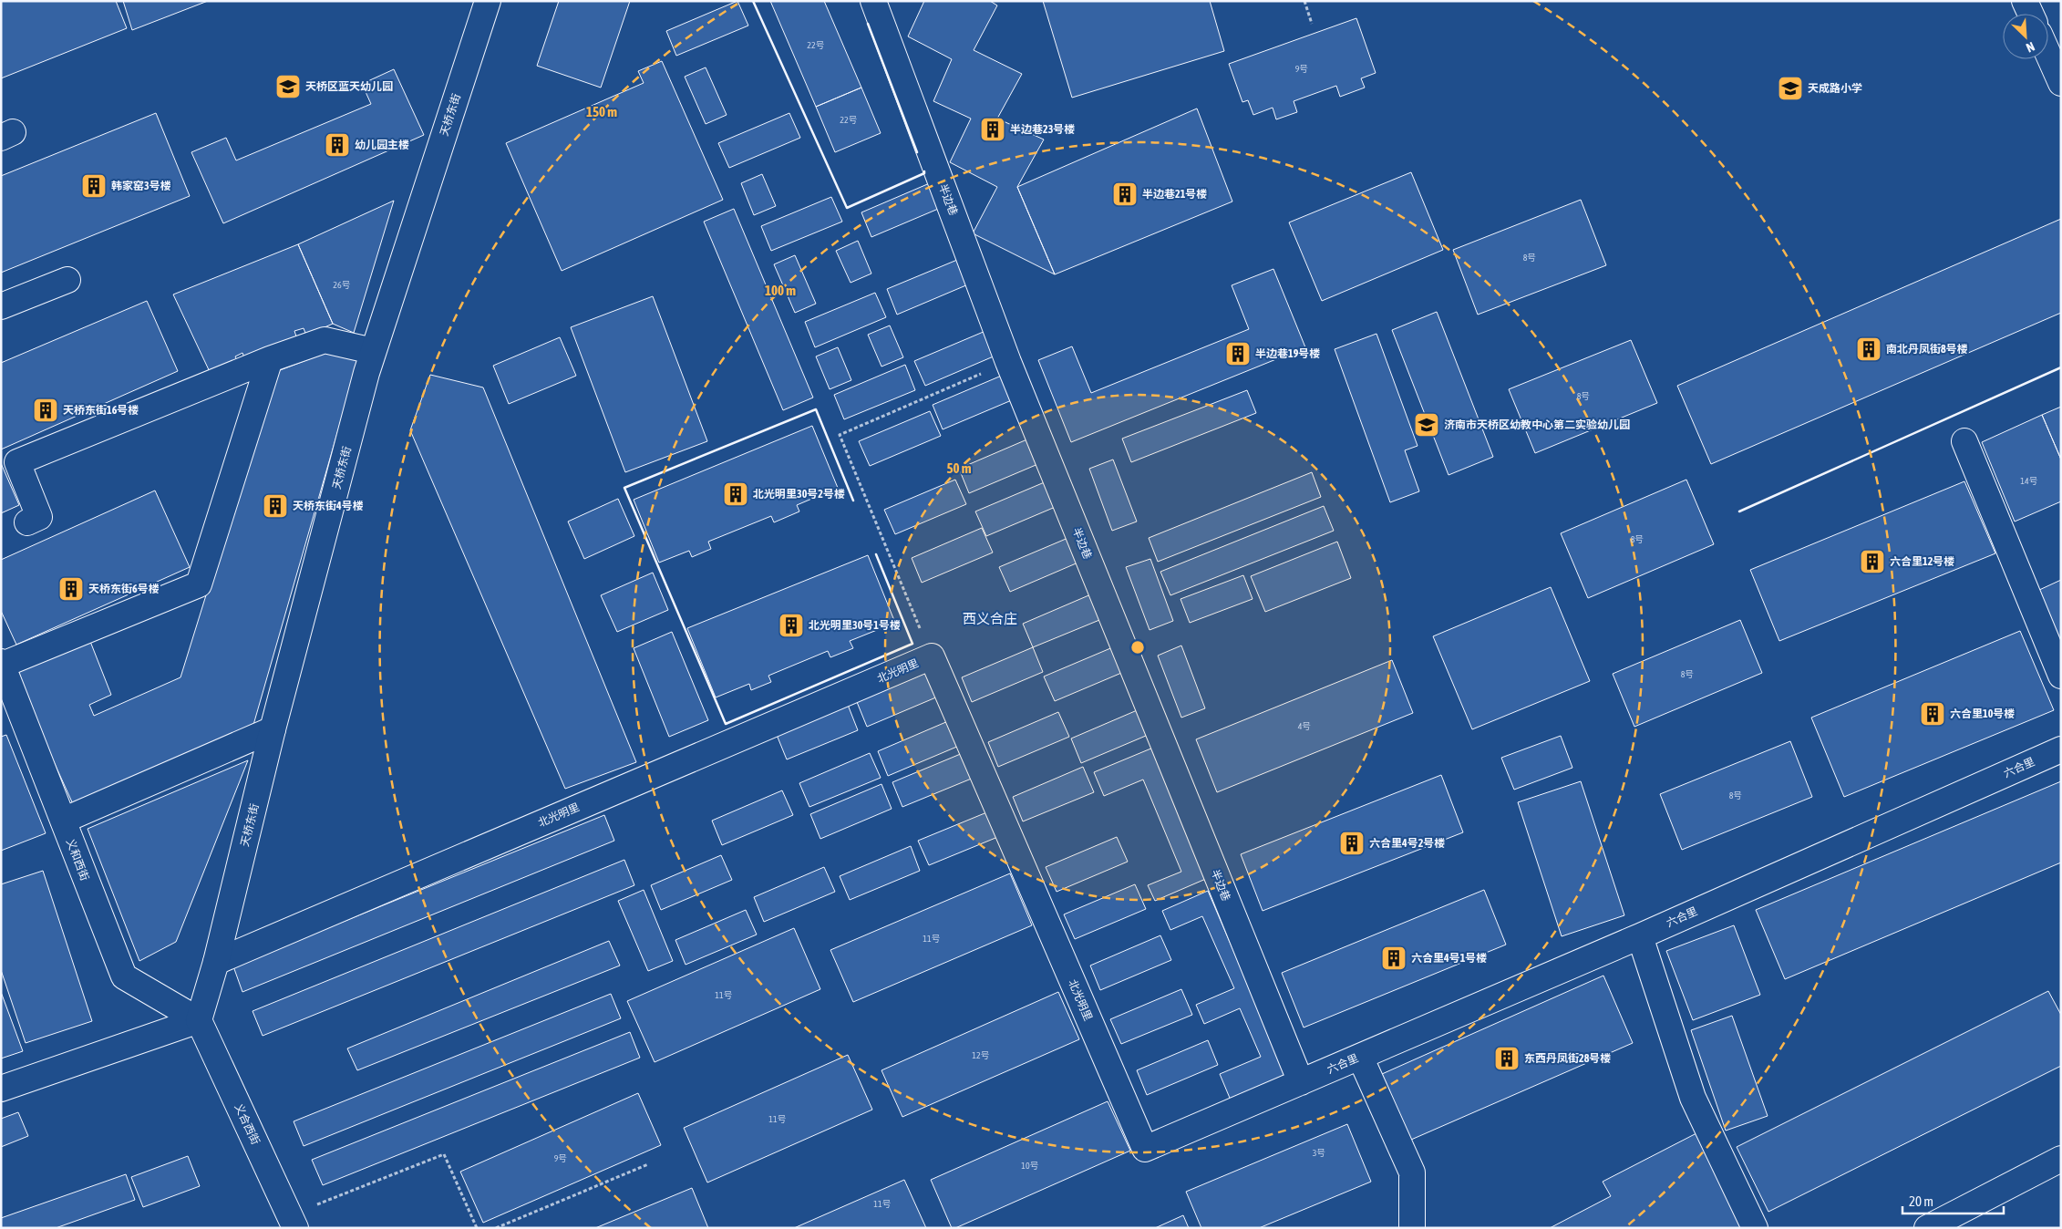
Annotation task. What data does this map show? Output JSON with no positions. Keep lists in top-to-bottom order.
{
  "streets": {
    "street": [
      "天桥东街",
      "半边巷",
      "北光明里",
      "六合里",
      "义和西街",
      "义合西街"
    ]
  },
  "crossings": [
    ["天桥东街", "北光明里"],
    ["天桥东街", "义和西街"],
    ["天桥东街", "义合西街"],
    ["半边巷", "北光明里"],
    ["半边巷", "六合里"],
    ["北光明里", "六合里"],
    ["义和西街", "义合西街"]
  ],
  "districts": ["西义合庄"],
  "places": {
    "school or university": ["天桥区蓝天幼儿园", "天成路小学", "济南市天桥区幼教中心第二实验幼儿园"],
    "building": [
      "半边巷23号楼",
      "幼儿园主楼",
      "韩家窑3号楼",
      "半边巷21号楼",
      "南北丹凤街8号楼",
      "半边巷19号楼",
      "天桥东街16号楼",
      "北光明里30号2号楼",
      "天桥东街4号楼",
      "六合里12号楼",
      "天桥东街6号楼",
      "北光明里30号1号楼",
      "六合里10号楼",
      "六合里4号2号楼",
      "六合里4号1号楼",
      "东西丹凤街28号楼"
    ]
  },
  "house_numbers": [
    "22号",
    "9号",
    "22号",
    "8号",
    "26号",
    "8号",
    "14号",
    "8号",
    "8号",
    "4号",
    "8号",
    "11号",
    "11号",
    "12号",
    "11号",
    "3号",
    "9号",
    "10号",
    "11号"
  ],
  "scale_bar": "20 m",
  "north": "bottom right",
  "rings": ["150 m", "100 m", "50 m"]
}
